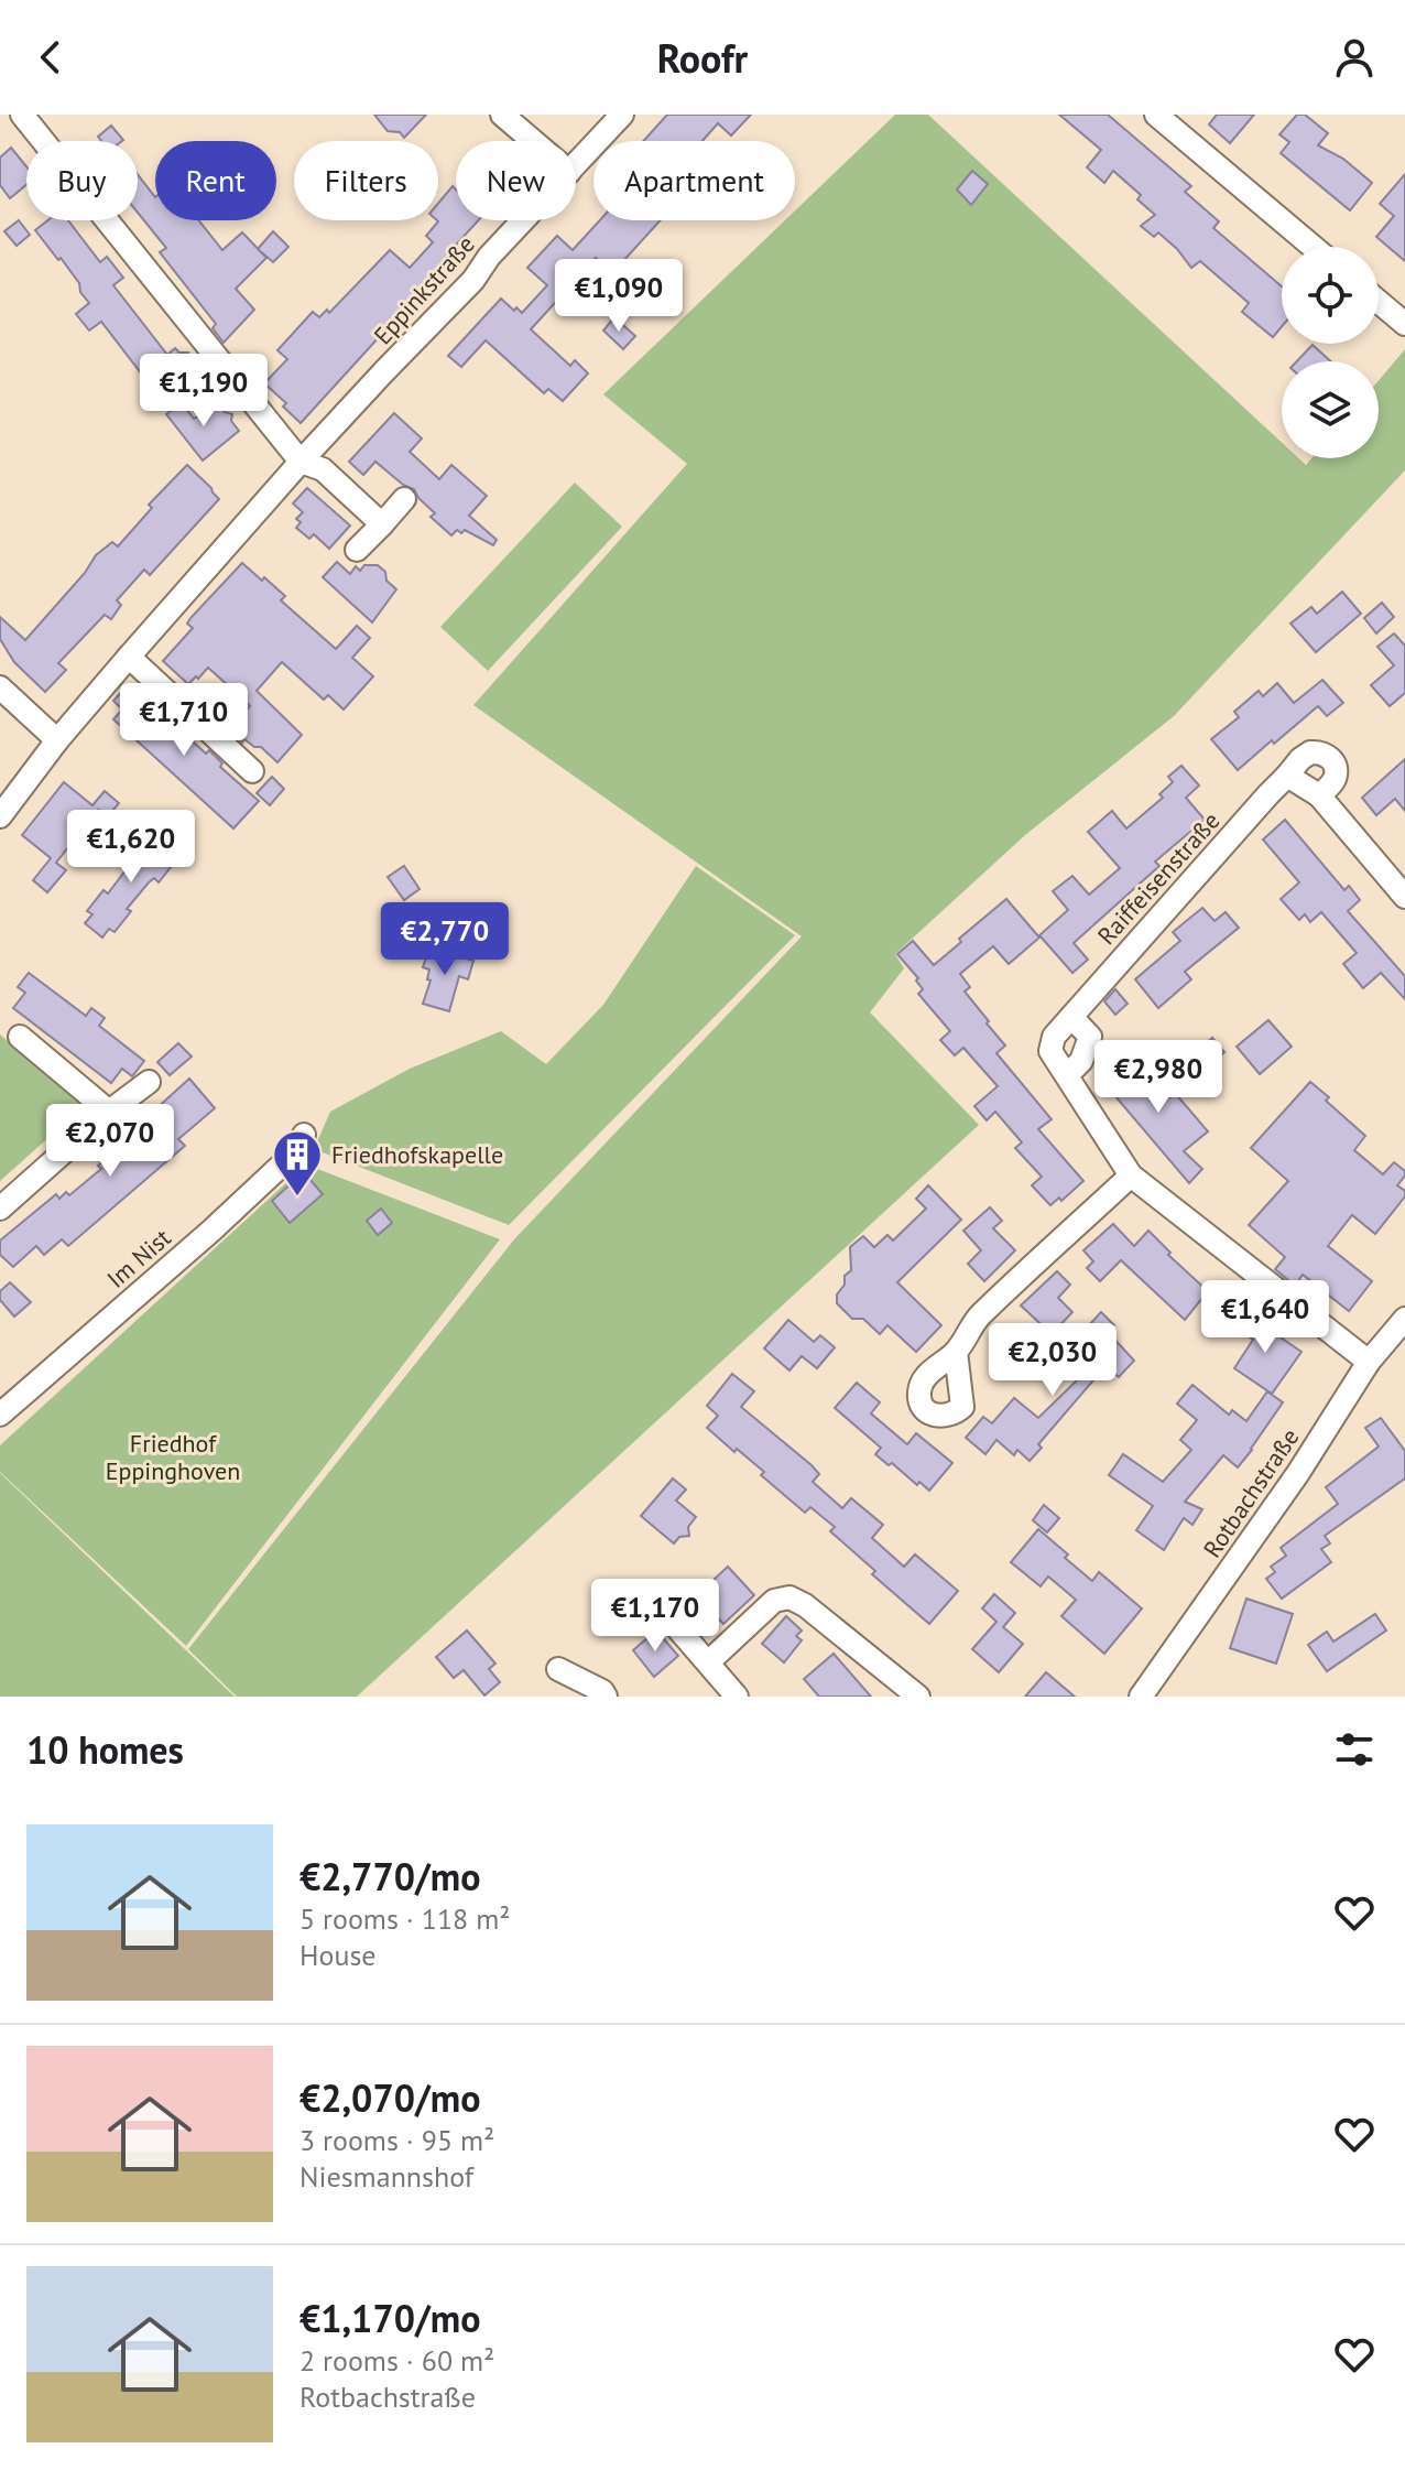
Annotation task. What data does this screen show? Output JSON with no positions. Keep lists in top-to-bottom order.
{
  "streets": {
    "street": [
      "Eppinkstraße",
      "Raiffeisenstraße",
      "Im Nist",
      "Rotbachstraße"
    ]
  },
  "crossings": [
    ["Raiffeisenstraße", "Rotbachstraße"]
  ],
  "parks": ["Friedhof Eppinghoven"],
  "places": {
    "building": ["Friedhofskapelle"]
  },
  "page": {
    "header": "Roofr",
    "chip": [
      "Buy",
      "Rent",
      "Filters",
      "New",
      "Apartment"
    ],
    "price": [
      "€1,090",
      "€1,190",
      "€1,710",
      "€1,620",
      "€2,770",
      "€2,980",
      "€2,070",
      "€1,640",
      "€2,030",
      "€1,170"
    ],
    "heading": "10 homes",
    "list": [
      {
        "name": "€2,770/mo",
        "note": "5 rooms · 118 m² · House"
      },
      {
        "name": "€2,070/mo",
        "note": "3 rooms · 95 m² · Niesmannshof"
      },
      {
        "name": "€1,170/mo",
        "note": "2 rooms · 60 m² · Rotbachstraße"
      }
    ]
  }
}
